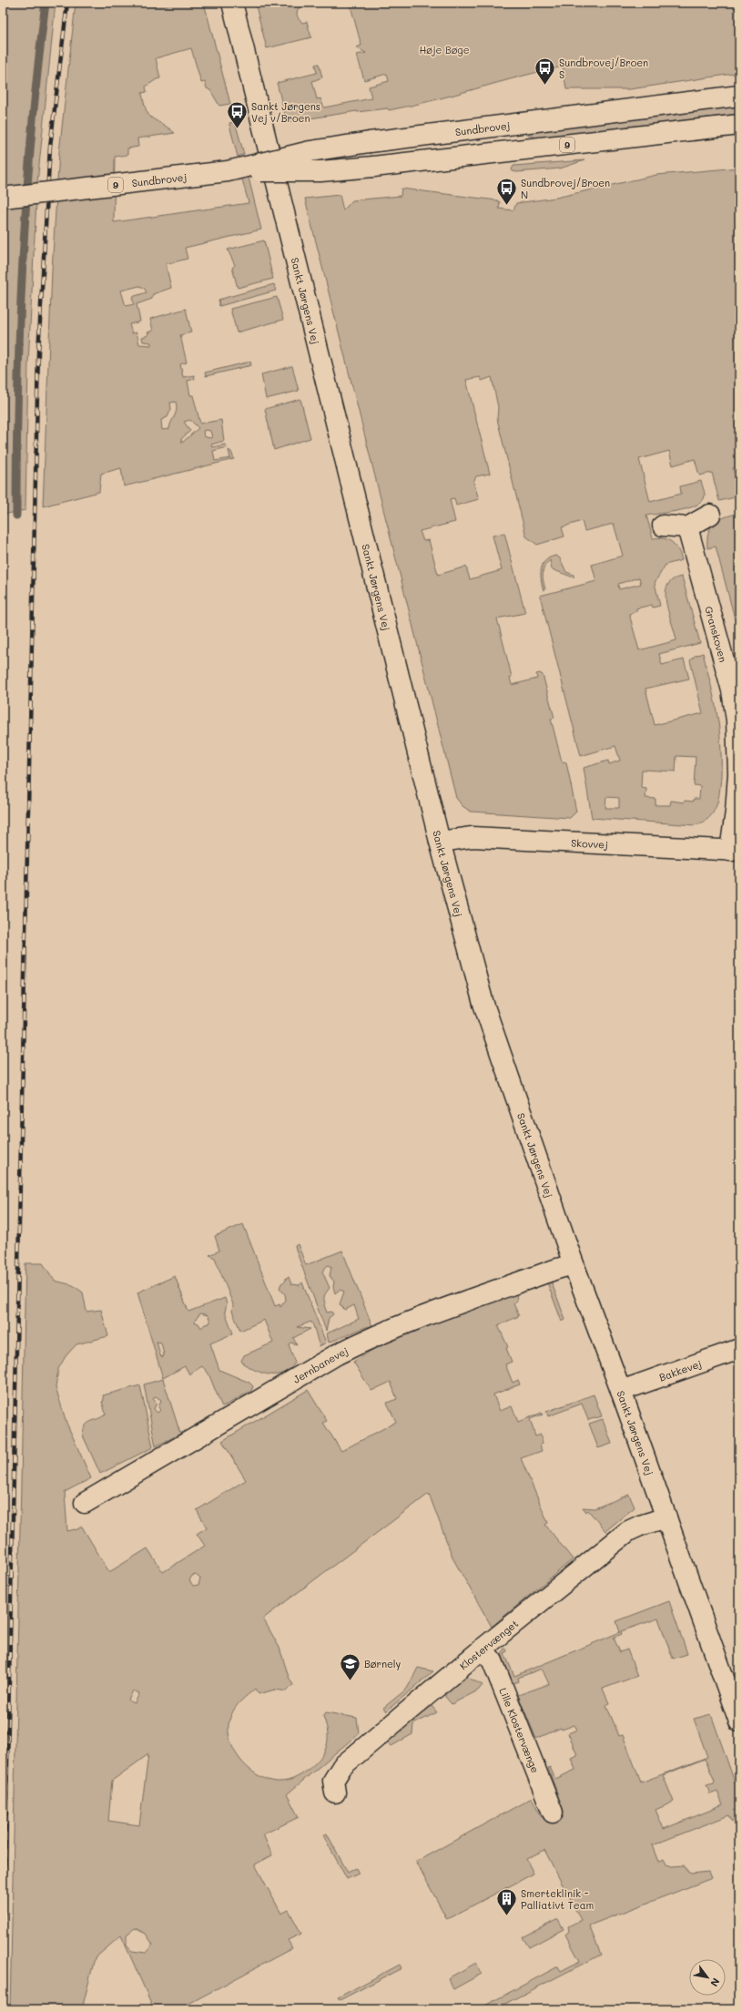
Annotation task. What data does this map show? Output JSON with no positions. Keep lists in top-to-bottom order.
{
  "streets": {
    "street": [
      "Sundbrovej",
      "9",
      "Sankt Jørgens Vej",
      "Granskoven",
      "Skovvej",
      "Jernbanevej",
      "Bakkevej",
      "Klostervænget",
      "Lille Klostervænge"
    ]
  },
  "crossings": [
    ["Sankt Jørgens Vej", "Skovvej"],
    ["Sankt Jørgens Vej", "Jernbanevej"],
    ["Sankt Jørgens Vej", "Bakkevej"],
    ["Sankt Jørgens Vej", "Klostervænget"],
    ["Granskoven", "Skovvej"],
    ["Klostervænget", "Lille Klostervænge"]
  ],
  "parks": ["Høje Bøge"],
  "places": {
    "bus stop": ["Sundbrovej/Broen S", "Sankt Jørgens Vej v/Broen", "Sundbrovej/Broen N"],
    "school or university": ["Børnely"],
    "building": ["Smerteklinik - Palliativt Team"]
  },
  "north": "bottom right"
}
